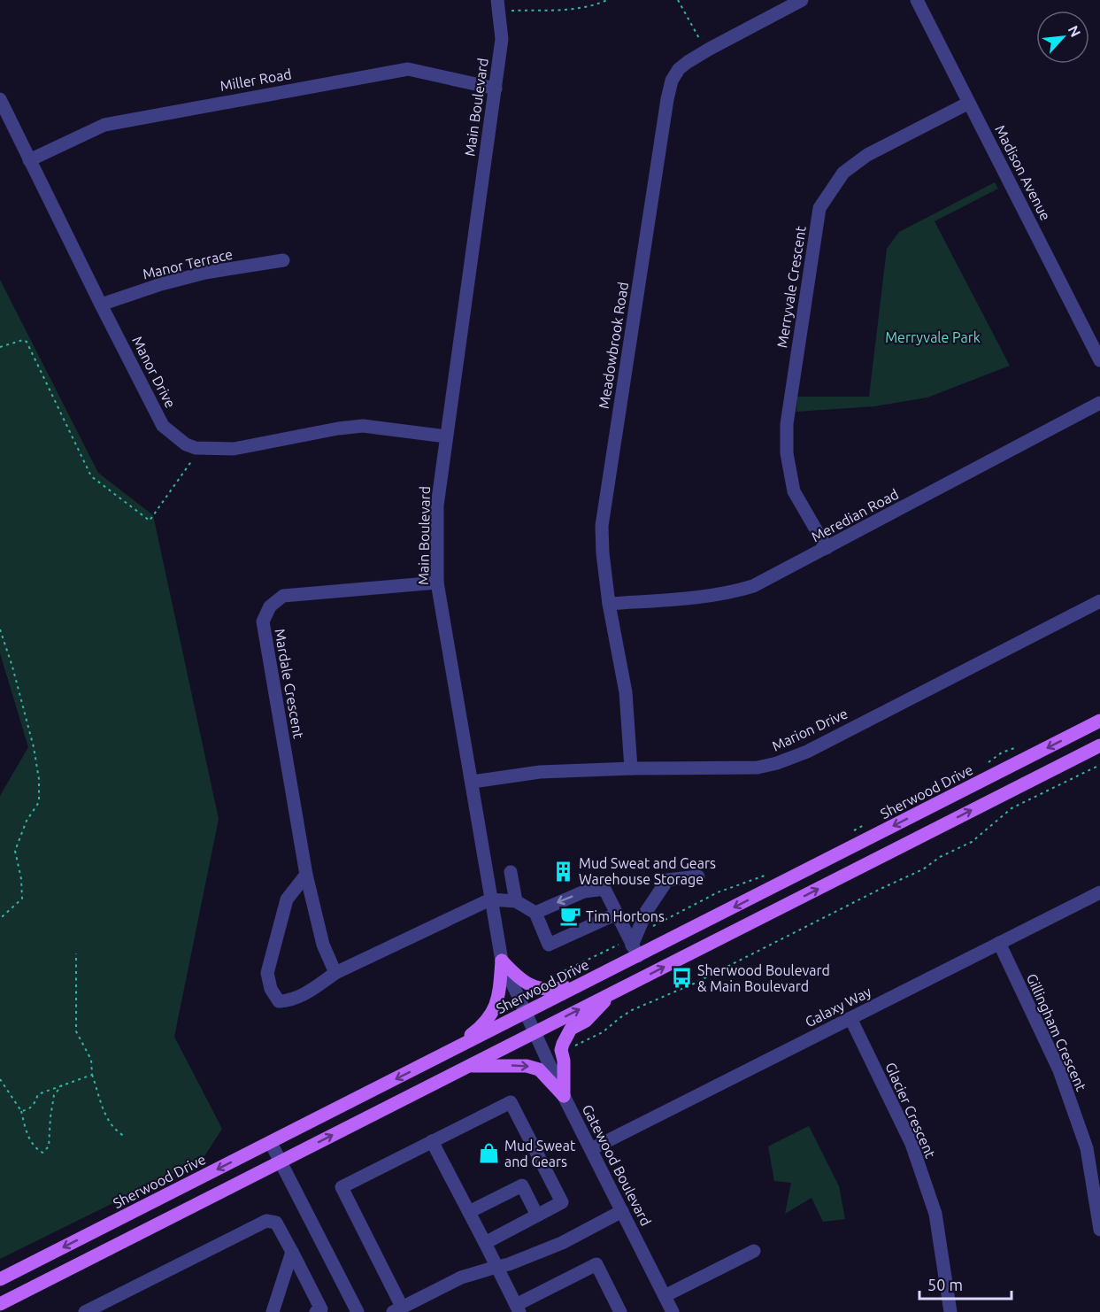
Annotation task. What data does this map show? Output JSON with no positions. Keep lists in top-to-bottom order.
{
  "streets": {
    "main road": ["Sherwood Drive"],
    "street": [
      "Miller Road",
      "Main Boulevard",
      "Madison Avenue",
      "Manor Terrace",
      "Merryvale Crescent",
      "Meadowbrook Road",
      "Manor Drive",
      "Meredian Road",
      "Mardale Crescent",
      "Marion Drive",
      "Galaxy Way",
      "Gillingham Crescent",
      "Glacier Crescent",
      "Gatewood Boulevard"
    ]
  },
  "crossings": [
    ["Miller Road", "Main Boulevard"],
    ["Miller Road", "Manor Drive"],
    ["Main Boulevard", "Mardale Crescent"],
    ["Main Boulevard", "Marion Drive"],
    ["Main Boulevard", "Sherwood Drive"],
    ["Main Boulevard", "Gatewood Boulevard"],
    ["Madison Avenue", "Merryvale Crescent"],
    ["Manor Terrace", "Manor Drive"],
    ["Merryvale Crescent", "Meredian Road"],
    ["Meadowbrook Road", "Meredian Road"],
    ["Meadowbrook Road", "Marion Drive"],
    ["Galaxy Way", "Gillingham Crescent"],
    ["Galaxy Way", "Glacier Crescent"],
    ["Galaxy Way", "Gatewood Boulevard"]
  ],
  "parks": ["Merryvale Park"],
  "places": {
    "building": ["Mud Sweat and Gears Warehouse Storage"],
    "cafe": ["Tim Hortons"],
    "bus stop": ["Sherwood Boulevard & Main Boulevard"],
    "shop": ["Mud Sweat and Gears"]
  },
  "scale_bar": "50 m",
  "north": "top right"
}
